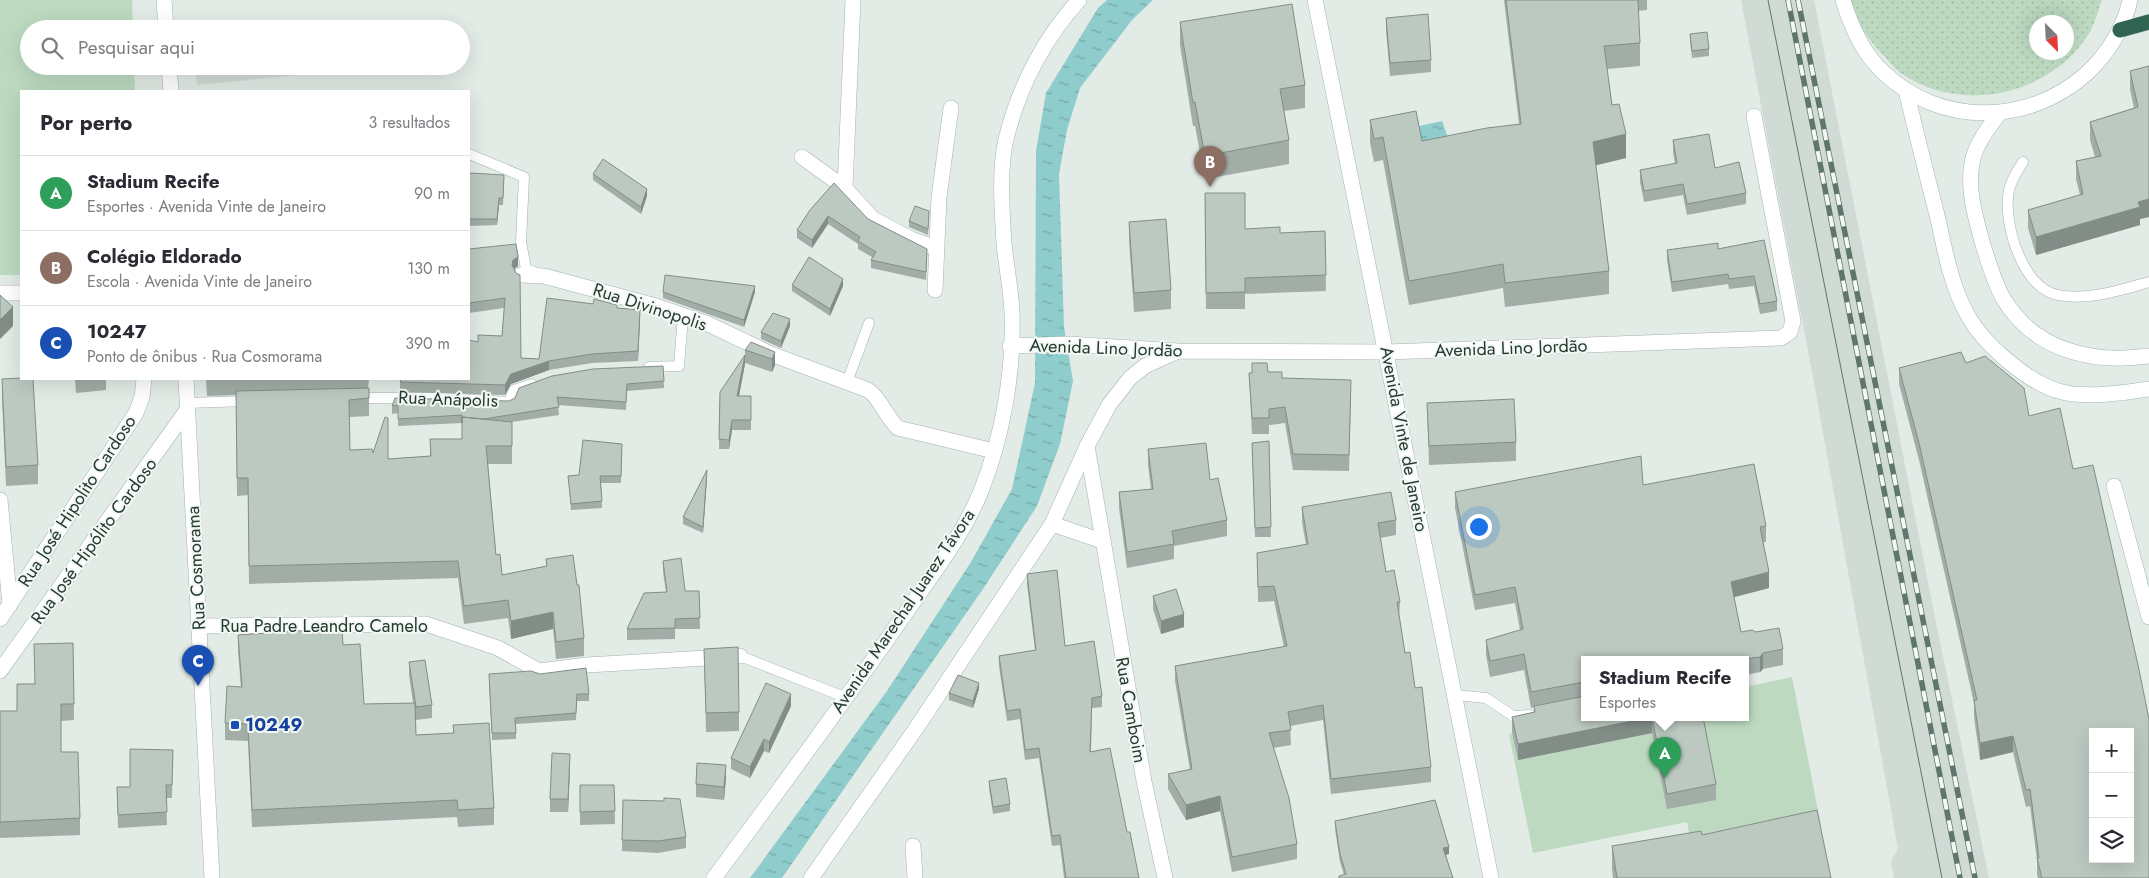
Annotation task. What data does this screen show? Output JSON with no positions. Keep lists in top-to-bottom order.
{
  "streets": {
    "street": [
      "Rua Divinopolis",
      "Avenida Lino Jordão",
      "Avenida Vinte de Janeiro",
      "Rua José Hipolito Cardoso",
      "Rua José Hipólito Cardoso",
      "Rua Cosmorama",
      "Avenida Marechal Juarez Távora",
      "Rua Padre Leandro Camelo",
      "Rua Camboim"
    ],
    "lane": ["Rua Anápolis"]
  },
  "crossings": [
    ["Rua Divinopolis", "Avenida Marechal Juarez Távora"],
    ["Avenida Lino Jordão", "Avenida Vinte de Janeiro"],
    ["Avenida Lino Jordão", "Avenida Marechal Juarez Távora"],
    ["Rua José Hipólito Cardoso", "Rua Cosmorama"],
    ["Rua Cosmorama", "Rua Padre Leandro Camelo"]
  ],
  "places": {
    "transit": ["10249"]
  },
  "north": "bottom right",
  "page": {
    "search": "Pesquisar aqui",
    "heading": ["Por perto", "3 resultados"],
    "pins": ["B", "C", "A"],
    "list": [
      {
        "mark": "A",
        "name": "Stadium Recife",
        "note": "Esportes · Avenida Vinte de Janeiro",
        "value": "90 m"
      },
      {
        "mark": "B",
        "name": "Colégio Eldorado",
        "note": "Escola · Avenida Vinte de Janeiro",
        "value": "130 m"
      },
      {
        "mark": "C",
        "name": "10247",
        "note": "Ponto de ônibus · Rua Cosmorama",
        "value": "390 m"
      }
    ],
    "popup": ["Stadium Recife", "Esportes"],
    "map_buttons": ["+", "−"]
  }
}
